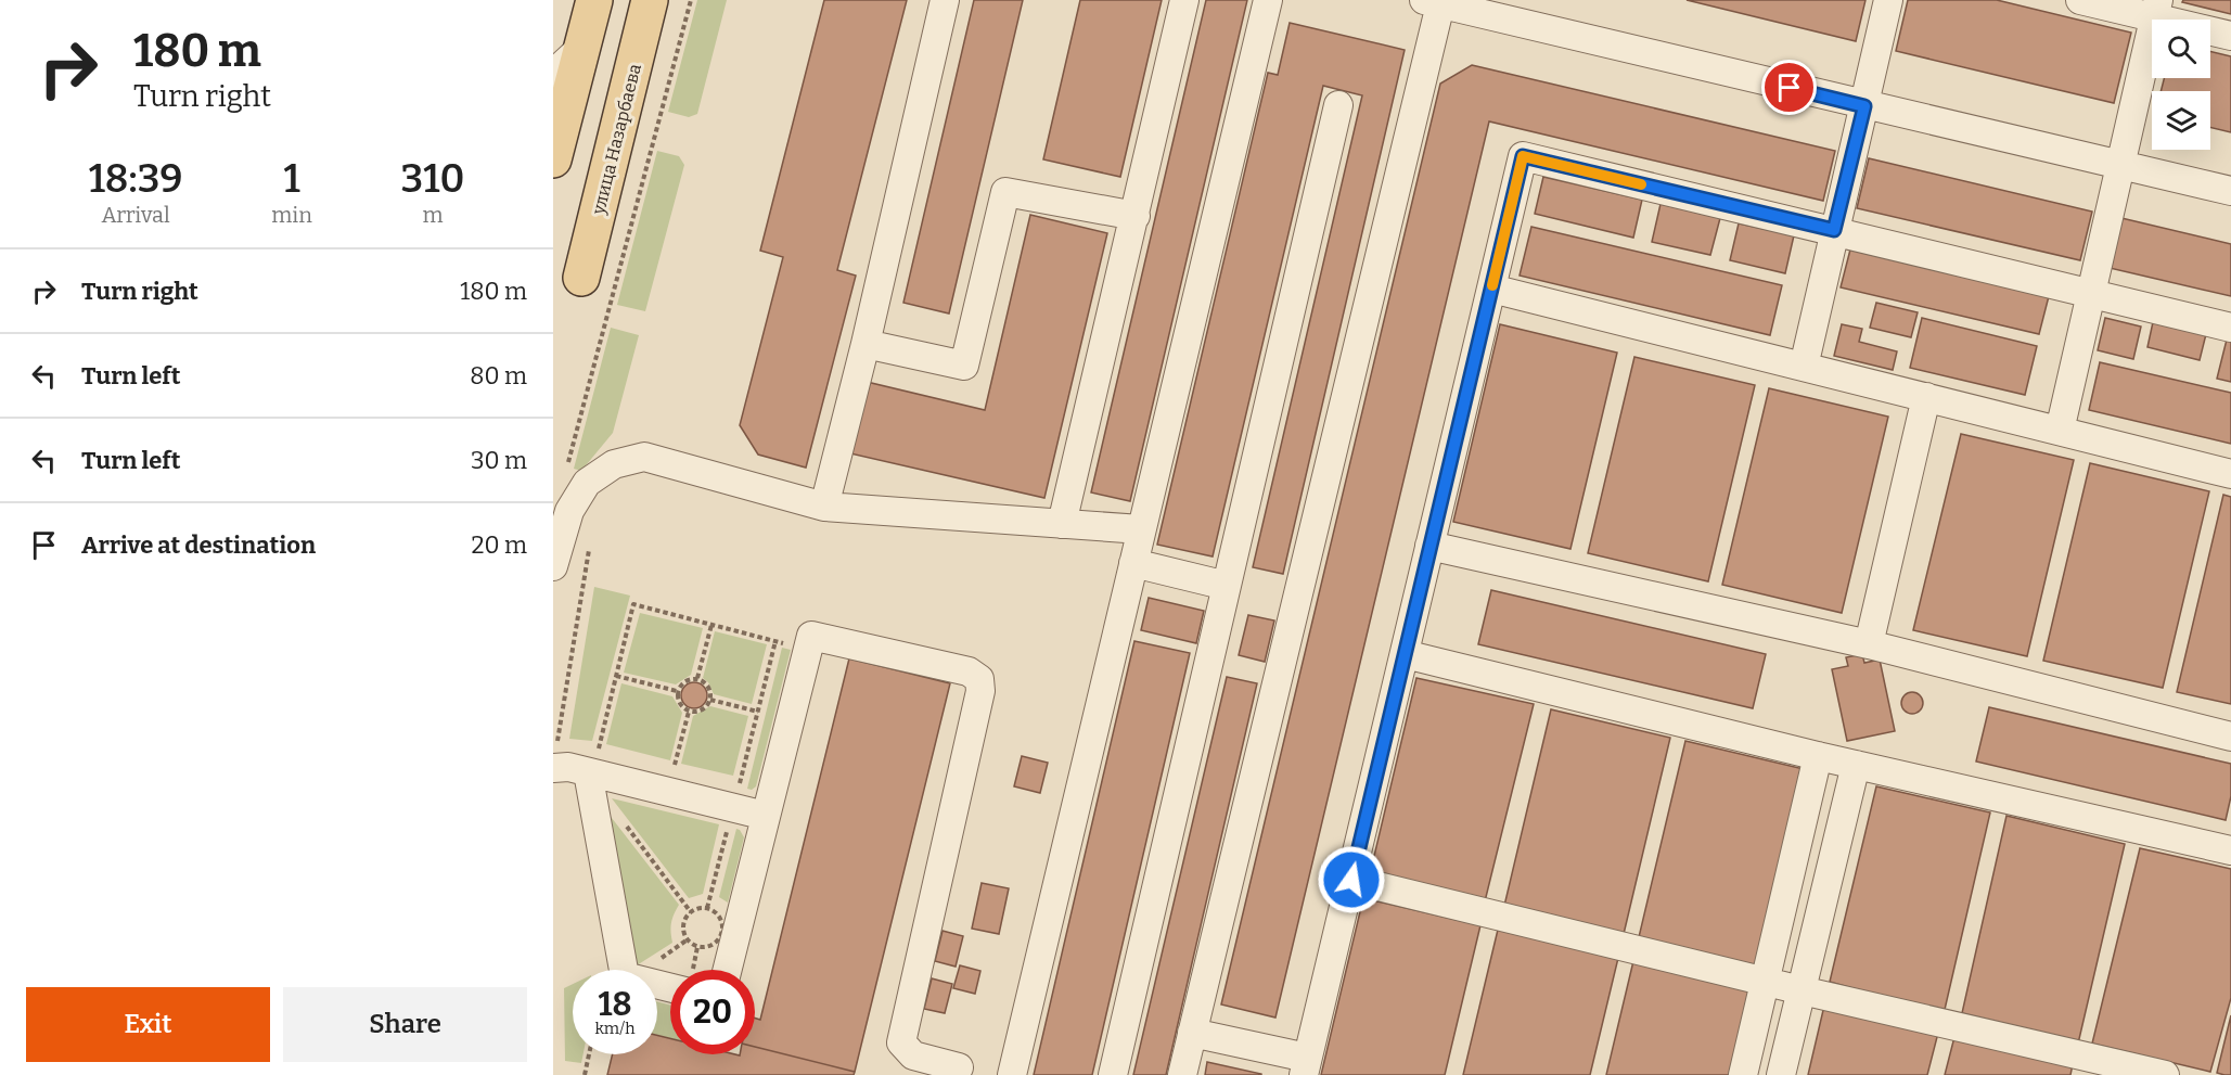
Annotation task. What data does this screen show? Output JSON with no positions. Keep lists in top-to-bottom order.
{
  "streets": {
    "main road": ["улица Назарбаева"]
  },
  "page": {
    "turn": ["180 m", "Turn right"],
    "eta": [
      "18:39",
      "Arrival",
      "1",
      "min",
      "310",
      "m"
    ],
    "list": [
      {
        "name": "Turn right",
        "value": "180 m"
      },
      {
        "name": "Turn left",
        "value": "80 m"
      },
      {
        "name": "Turn left",
        "value": "30 m"
      },
      {
        "name": "Arrive at destination",
        "value": "20 m"
      }
    ],
    "speed": "18 km/h",
    "limit": "20",
    "buttons": ["Exit", "Share"]
  }
}
